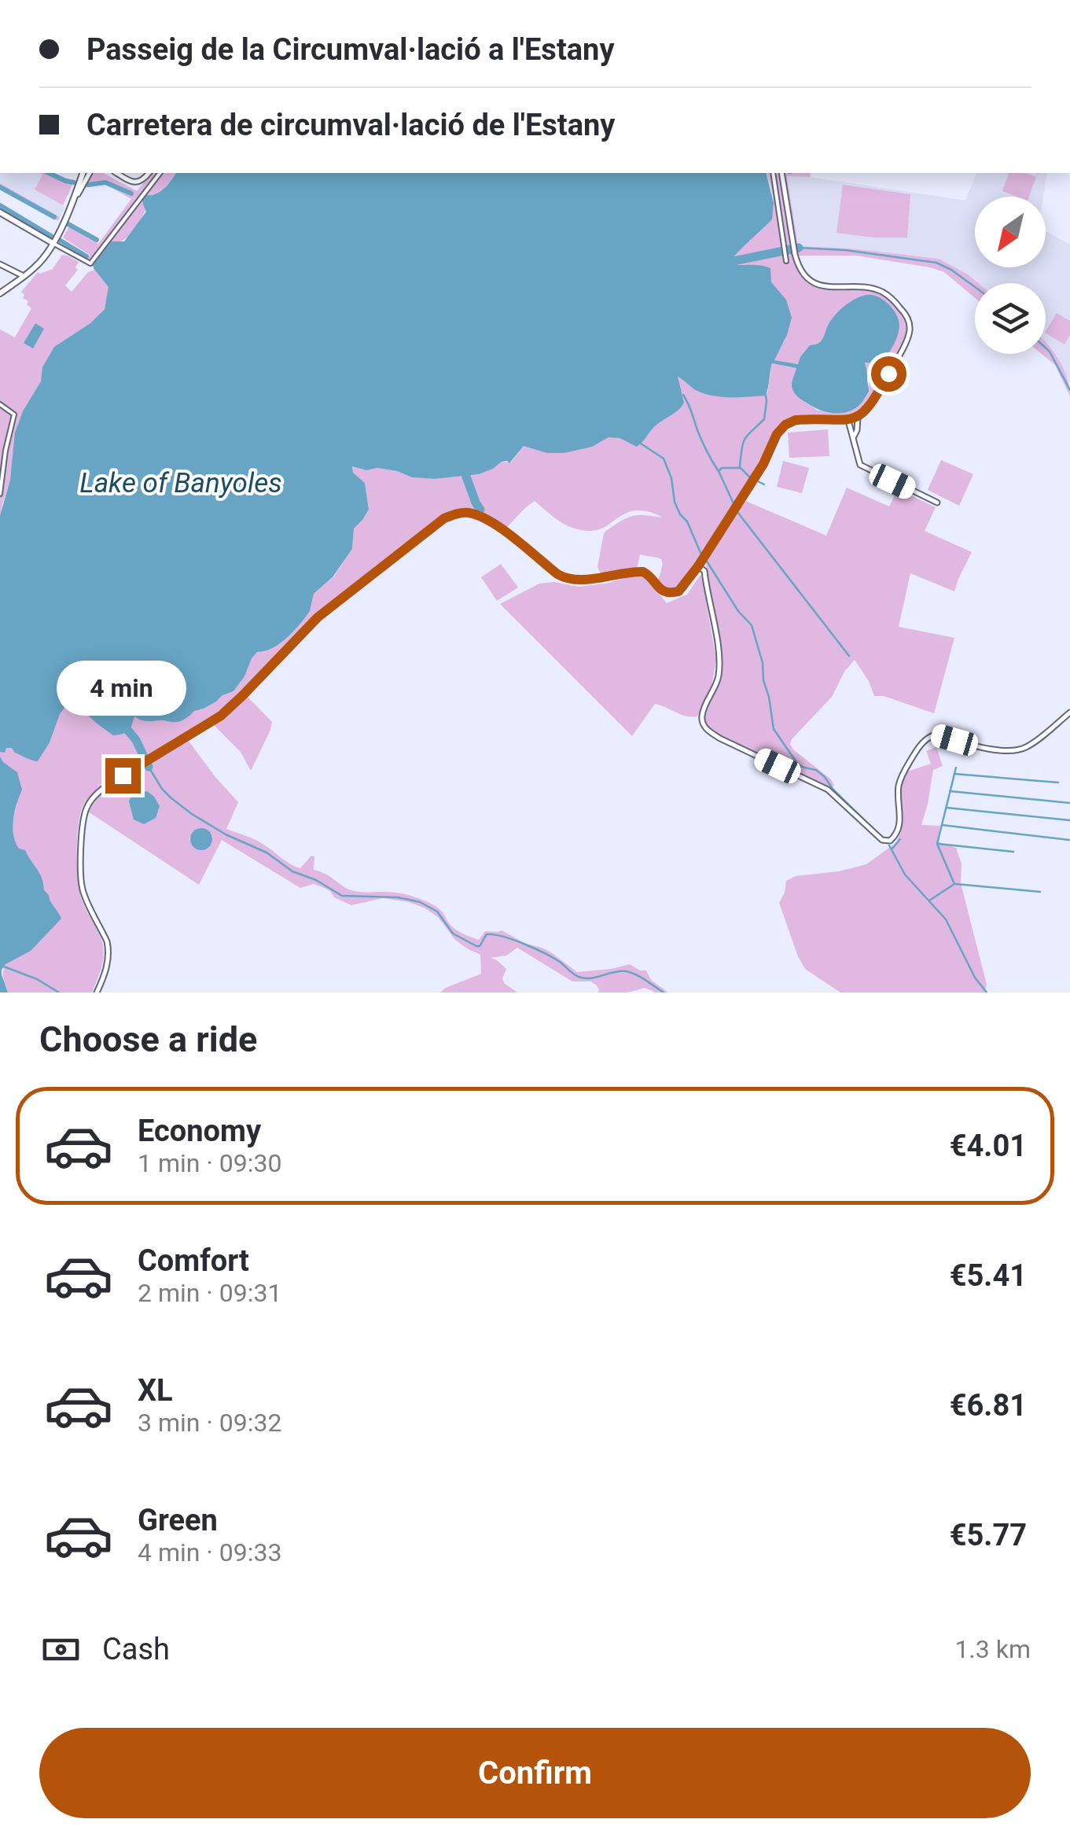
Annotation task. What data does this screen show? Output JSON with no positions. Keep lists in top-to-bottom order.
{
  "water": ["Lake of Banyoles"],
  "north": "bottom left",
  "page": {
    "banner": ["Passeig de la Circumval·lació a l'Estany", "Carretera de circumval·lació de l'Estany"],
    "bubble": "4 min",
    "heading": "Choose a ride",
    "list": [
      {
        "name": "Economy",
        "note": "1 min · 09:30",
        "value": "€4.01"
      },
      {
        "name": "Comfort",
        "note": "2 min · 09:31",
        "value": "€5.41"
      },
      {
        "name": "XL",
        "note": "3 min · 09:32",
        "value": "€6.81"
      },
      {
        "name": "Green",
        "note": "4 min · 09:33",
        "value": "€5.77"
      }
    ],
    "pay": ["Cash", "1.3 km"],
    "buttons": "Confirm"
  }
}
